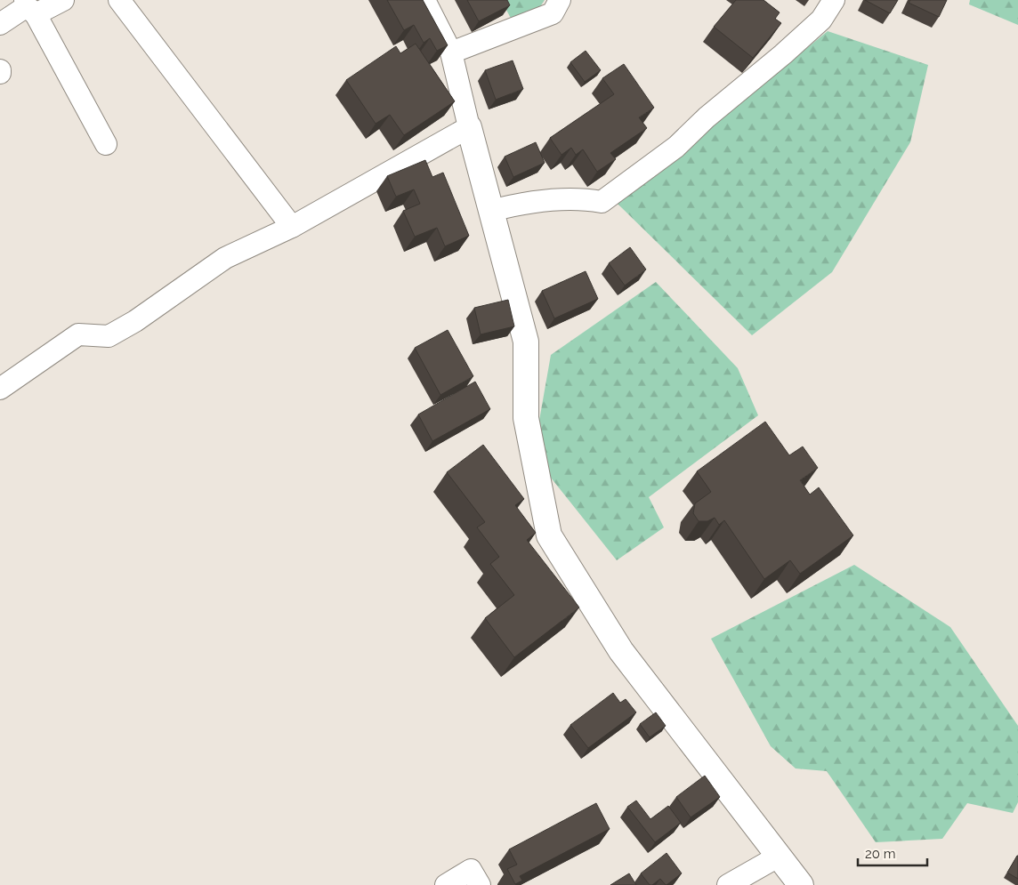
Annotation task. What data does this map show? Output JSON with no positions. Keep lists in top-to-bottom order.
{
  "scale_bar": "20 m"
}
